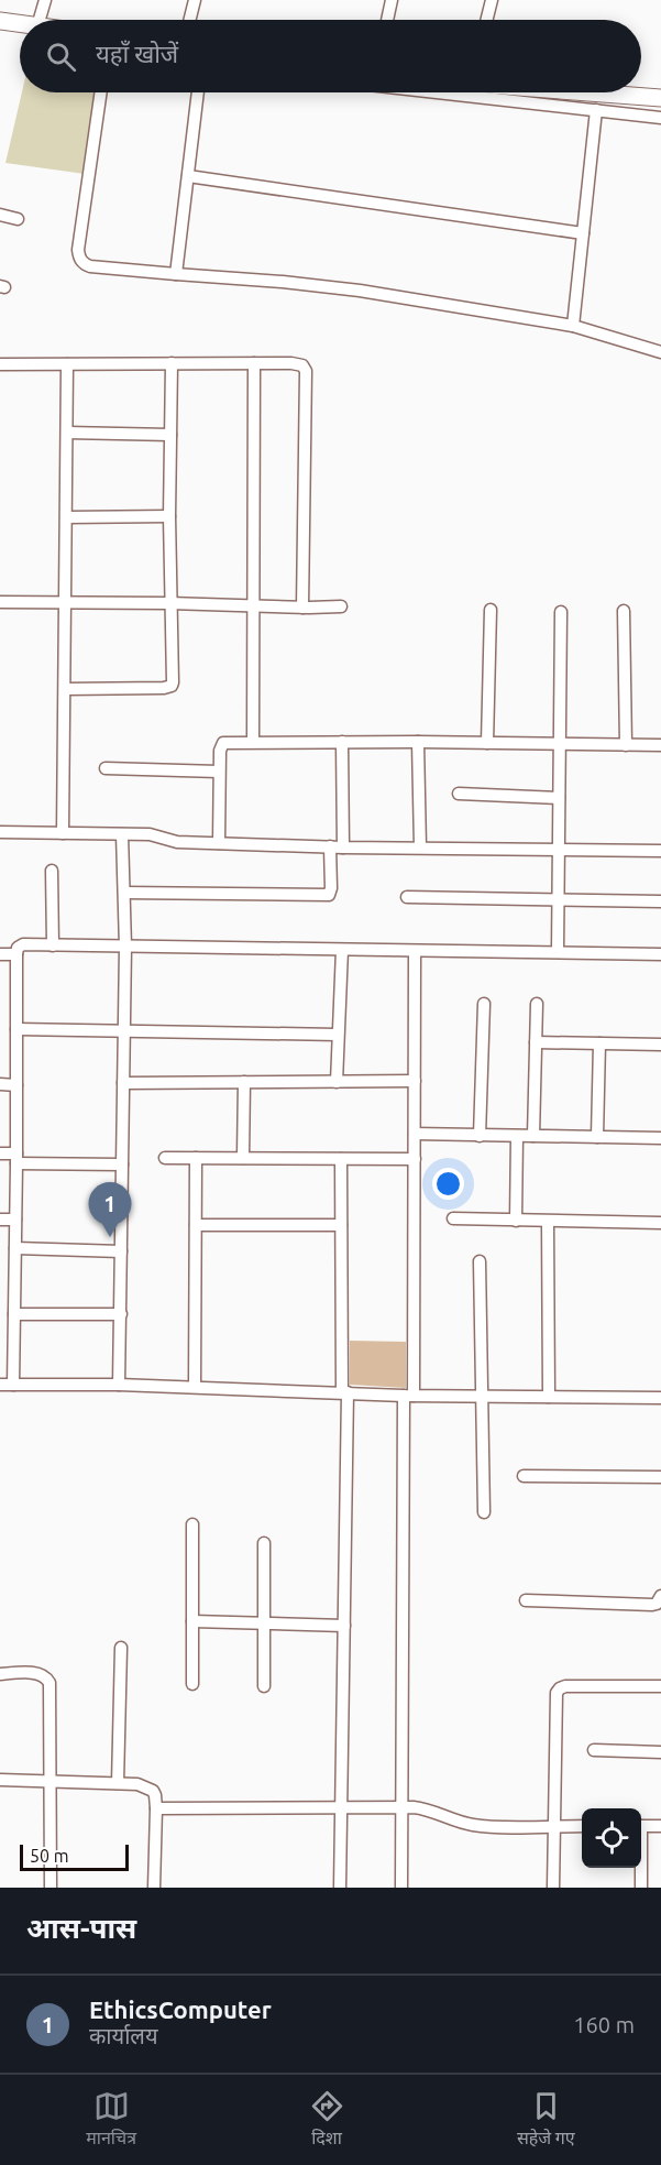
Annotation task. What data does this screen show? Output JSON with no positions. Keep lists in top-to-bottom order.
{
  "scale_bar": "50 m",
  "page": {
    "search": "यहाँ खोजें",
    "pins": "1",
    "scale": "50 m",
    "heading": "आस-पास",
    "list": [
      {
        "mark": "1",
        "name": "EthicsComputer",
        "note": "कार्यालय",
        "value": "160 m"
      }
    ],
    "nav": ["मानचित्र", "दिशा", "सहेजे गए"]
  }
}
